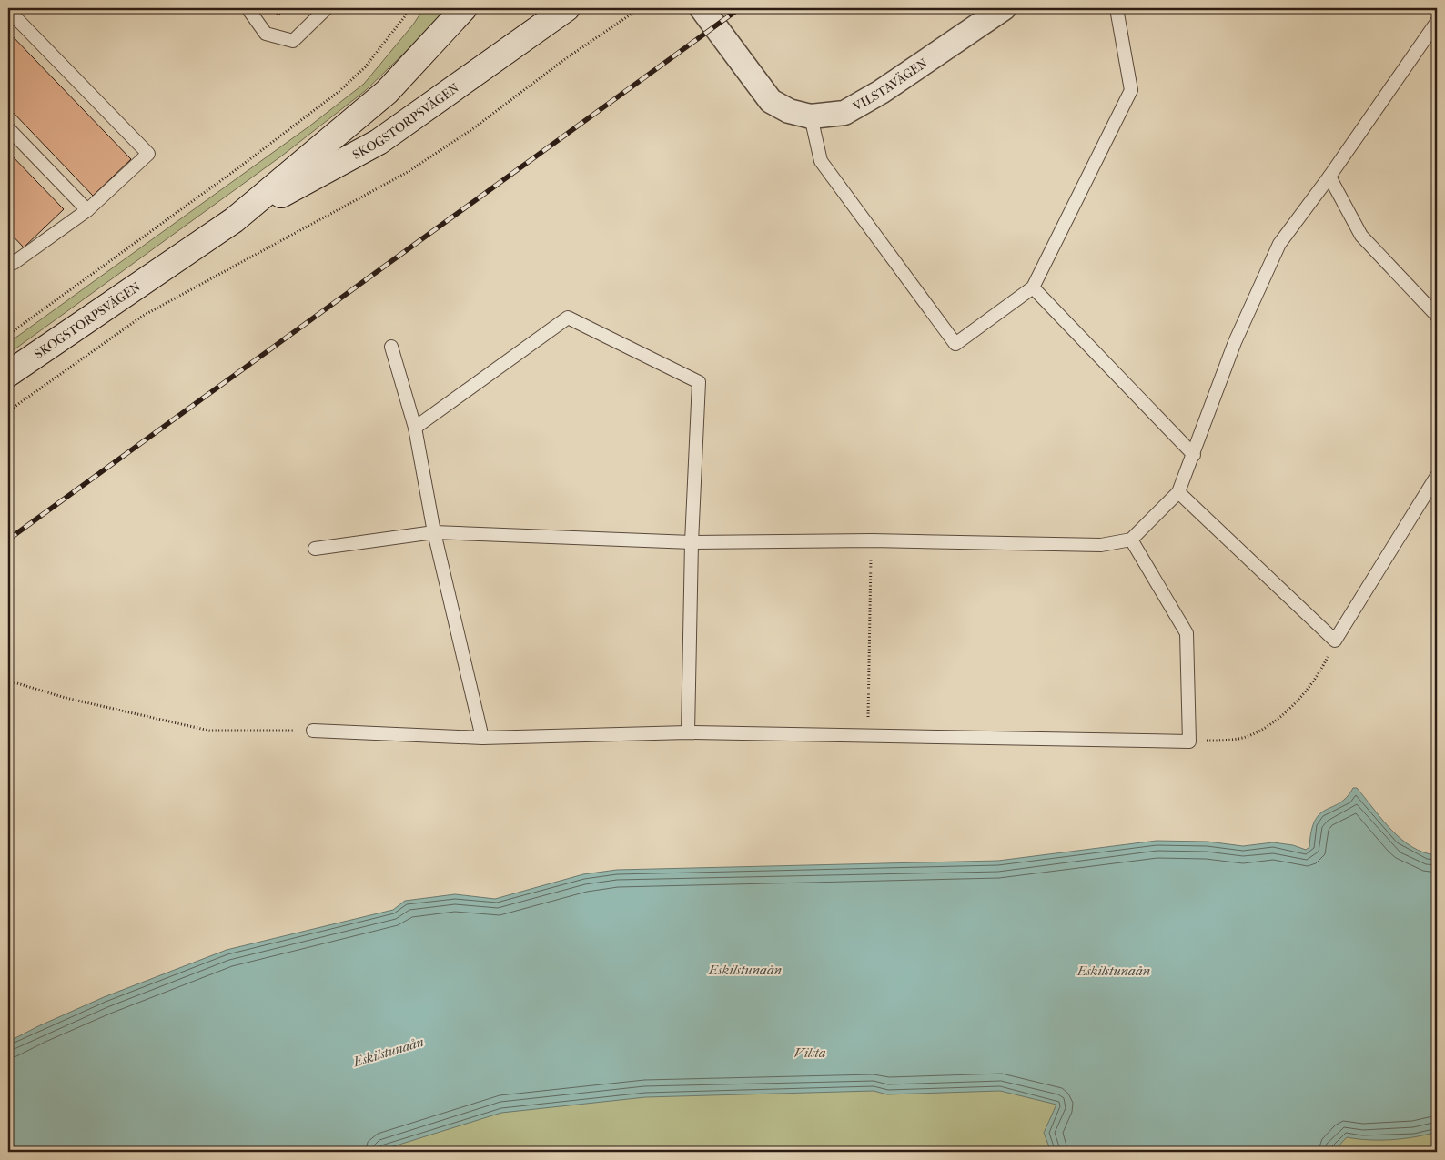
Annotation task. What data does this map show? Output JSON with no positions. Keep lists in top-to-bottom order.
{
  "streets": {
    "main road": ["SKOGSTORPSVÄGEN"],
    "street": ["VILSTAVÄGEN"]
  },
  "water": ["Eskilstunaån"],
  "parks": ["Vilsta"]
}
